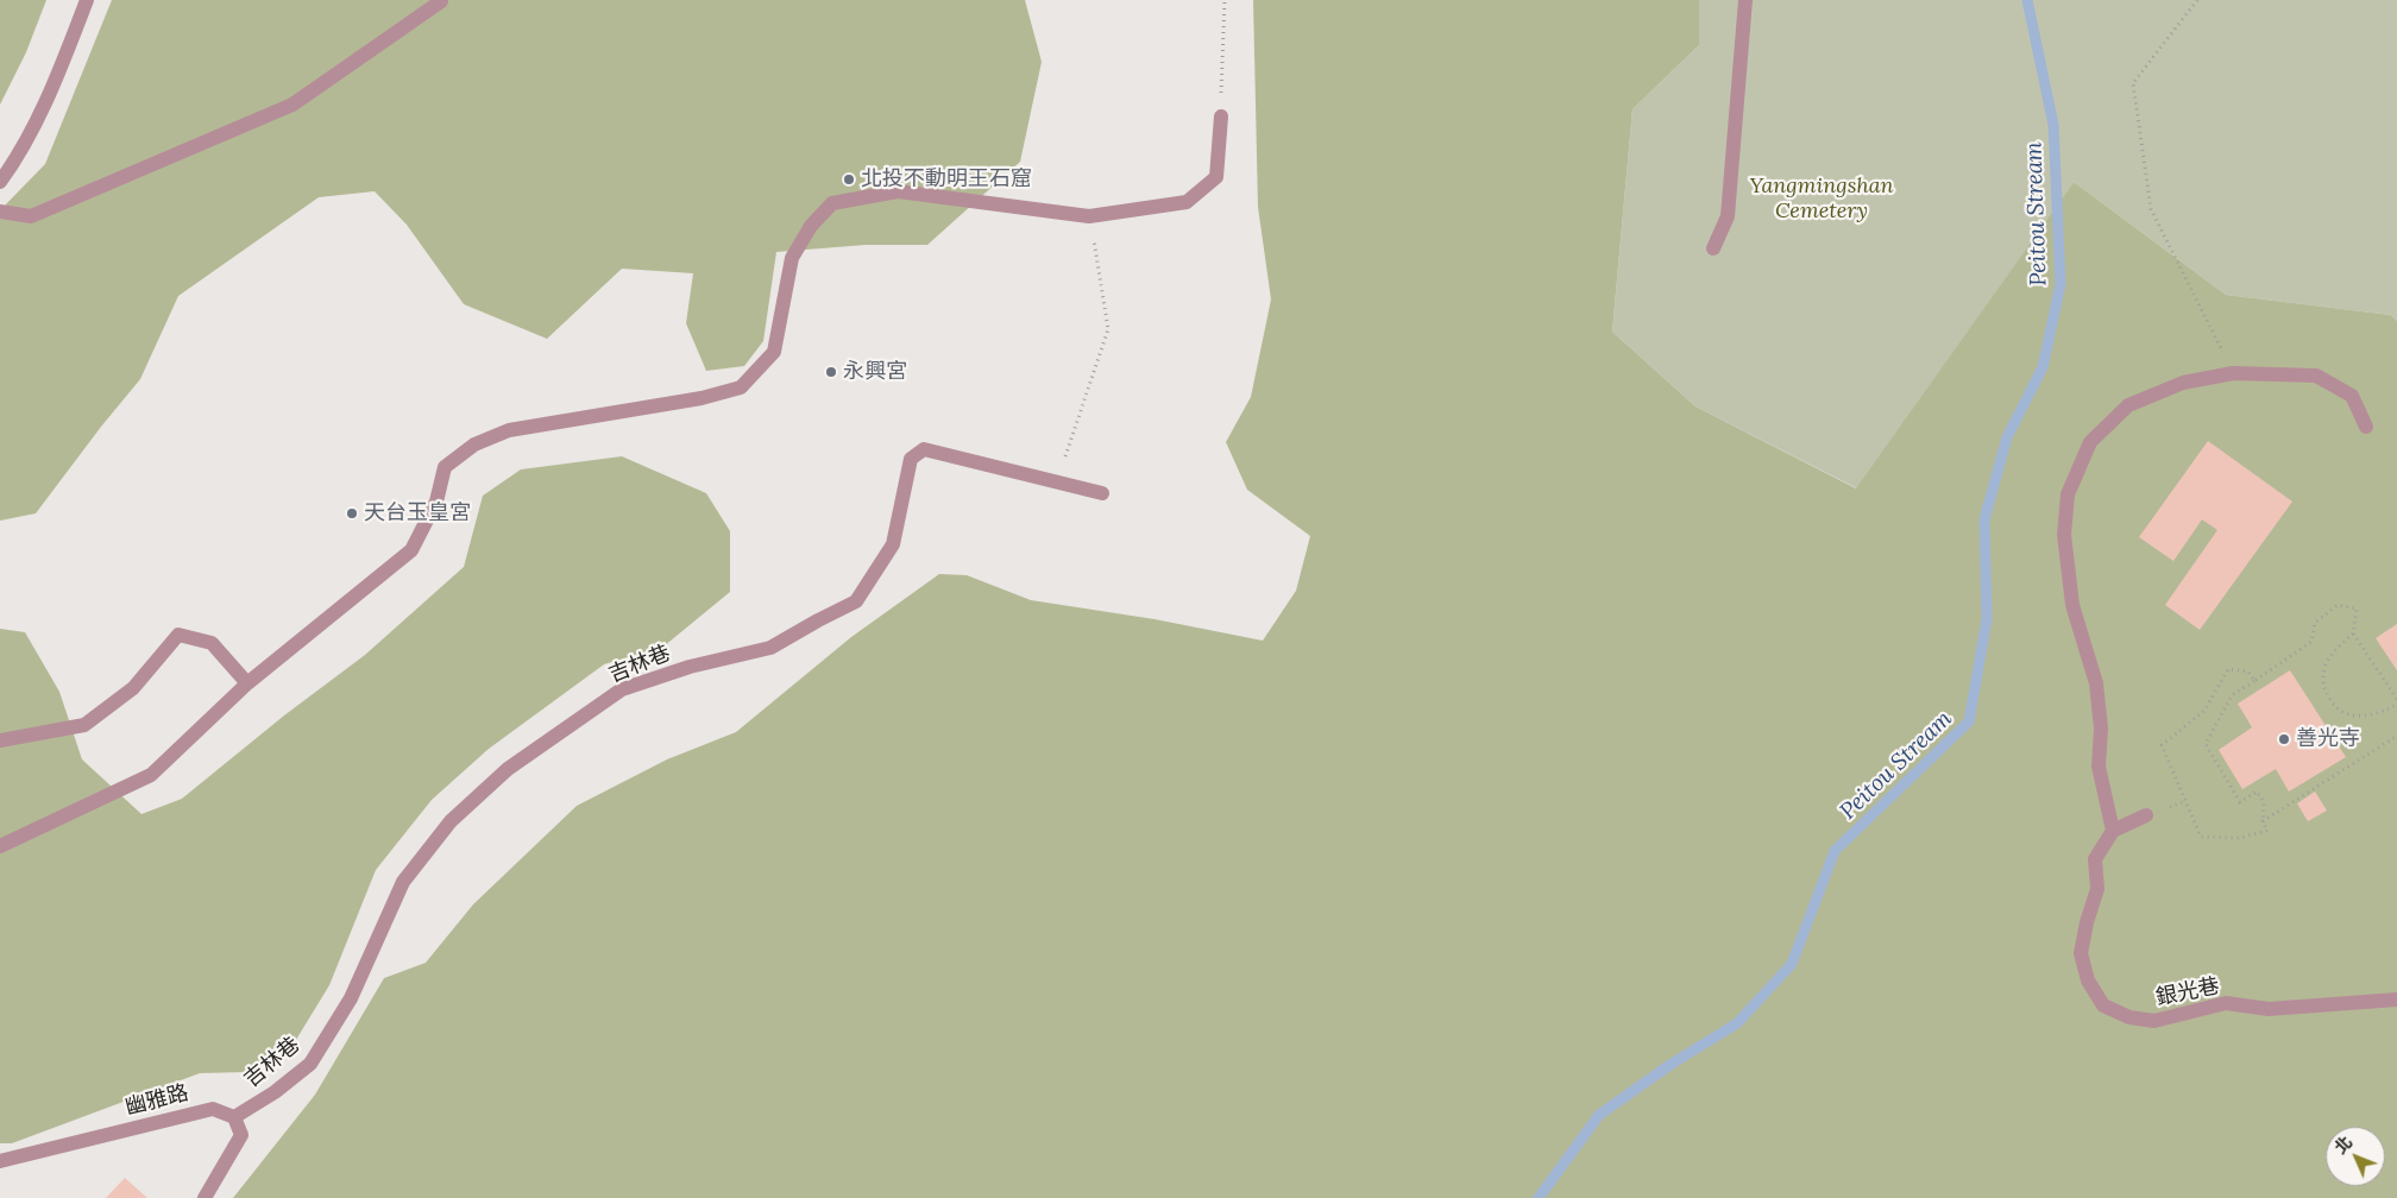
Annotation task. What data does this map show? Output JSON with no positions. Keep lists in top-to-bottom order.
{
  "streets": {
    "street": ["吉林巷", "銀光巷", "幽雅路"]
  },
  "crossings": [
    ["吉林巷", "幽雅路"]
  ],
  "water": ["Peitou Stream"],
  "parks": ["Yangmingshan Cemetery"],
  "places": [
    "北投不動明王石窟",
    "永興宮",
    "天台玉皇宮",
    "善光寺"
  ],
  "north": "top left"
}
